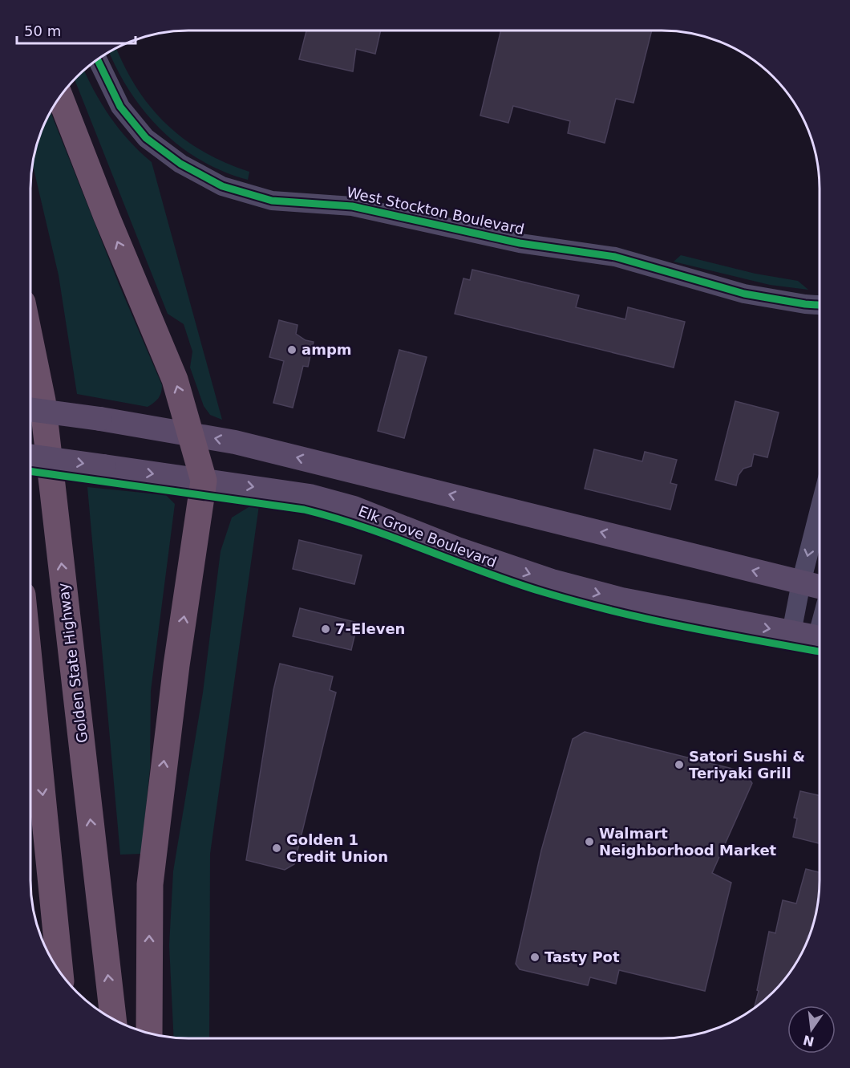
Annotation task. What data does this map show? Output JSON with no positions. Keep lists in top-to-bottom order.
{
  "streets": {
    "highway": ["Golden State Highway"],
    "main road": ["Elk Grove Boulevard"],
    "street": ["West Stockton Boulevard"]
  },
  "places": [
    "ampm",
    "7-Eleven",
    "Satori Sushi & Teriyaki Grill",
    "Walmart Neighborhood Market",
    "Golden 1 Credit Union",
    "Tasty Pot"
  ],
  "scale_bar": "50 m",
  "north": "bottom"
}
